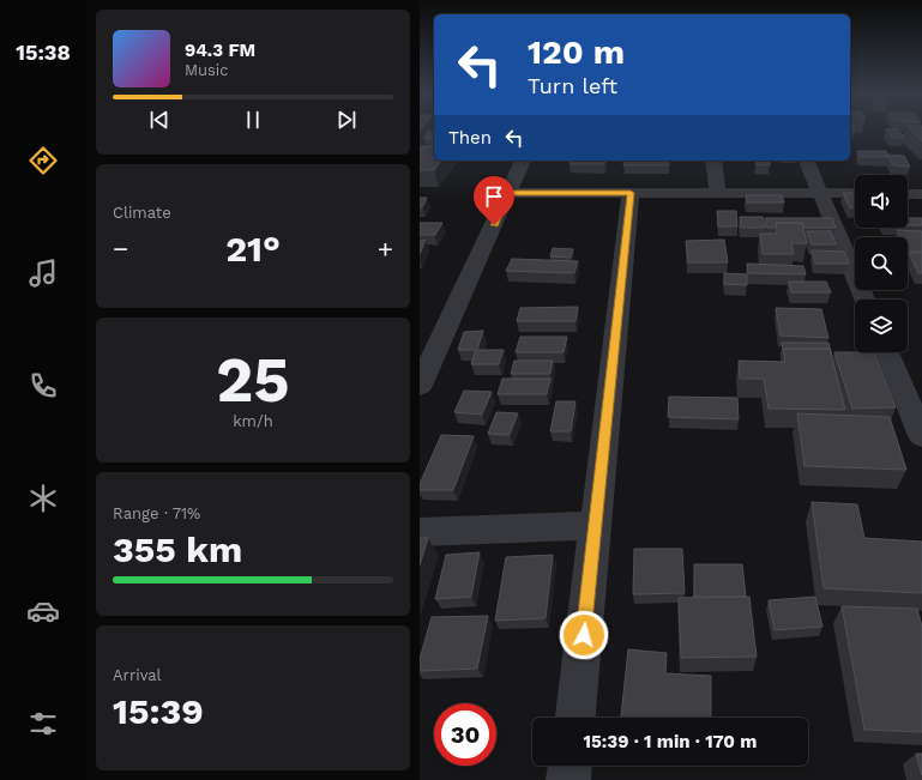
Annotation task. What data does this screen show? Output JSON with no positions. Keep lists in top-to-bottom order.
{
  "page": {
    "tabs": "15:38",
    "turn": ["120 m", "Turn left"],
    "song": ["94.3 FM", "Music"],
    "then": "Then",
    "tile": [
      "Climate",
      ["25", "km/h"],
      ["Range · 71%", "355 km"],
      ["Arrival", "15:39"]
    ],
    "heat": ["−", "21°", "+"],
    "limit": "30",
    "trip": "15:39 · 1 min · 170 m"
  }
}
